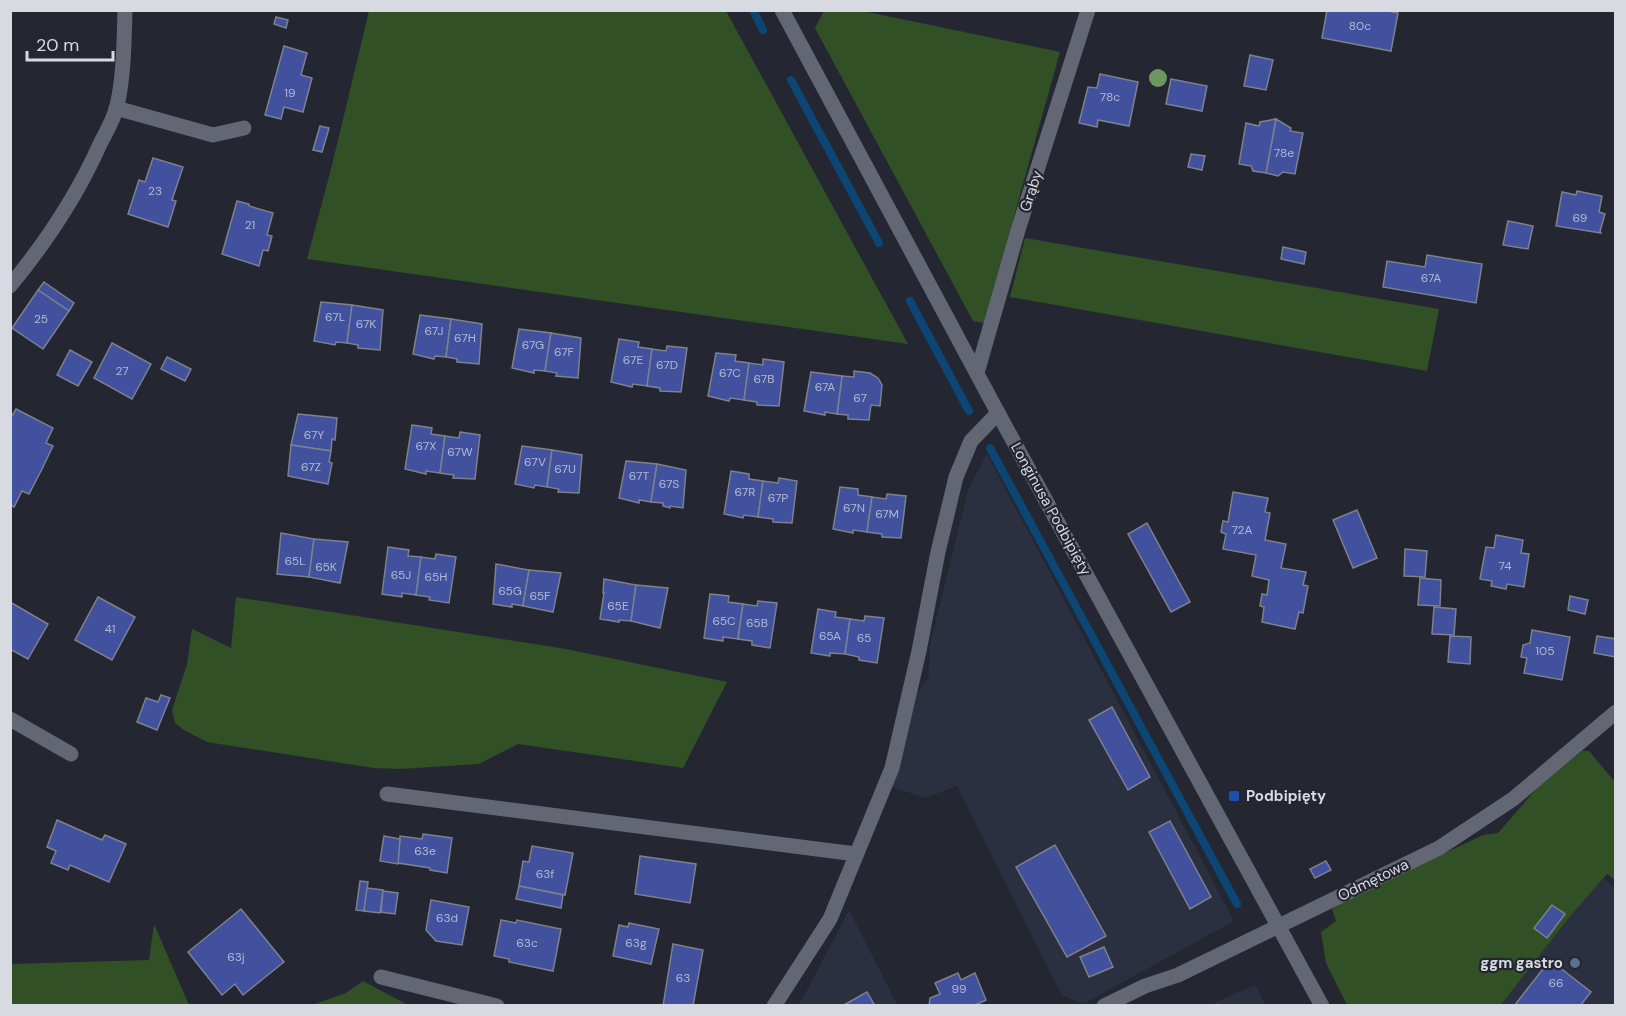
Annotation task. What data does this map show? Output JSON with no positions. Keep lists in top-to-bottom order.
{
  "streets": {
    "street": ["Grąby", "Longinusa Podbipięty", "Odmętowa"]
  },
  "crossings": [
    ["Grąby", "Longinusa Podbipięty"],
    ["Longinusa Podbipięty", "Odmętowa"]
  ],
  "places": {
    "transit": ["Podbipięty"],
    "other": ["ggm gastro"]
  },
  "house_numbers": [
    "80c",
    "19",
    "78c",
    "78e",
    "23",
    "69",
    "21",
    "67A",
    "67L",
    "25",
    "67K",
    "67J",
    "67H",
    "67G",
    "67F",
    "67E",
    "67D",
    "27",
    "67C",
    "67B",
    "67A",
    "67",
    "67Y",
    "67X",
    "67W",
    "67V",
    "67Z",
    "67U",
    "67T",
    "67S",
    "67R",
    "67P",
    "67N",
    "67M",
    "72A",
    "65L",
    "74",
    "65K",
    "65J",
    "65H",
    "65G",
    "65F",
    "65E",
    "65C",
    "65B",
    "41",
    "65A",
    "65",
    "105",
    "63e",
    "63f",
    "63d",
    "63c",
    "63g",
    "63j",
    "63",
    "66",
    "99"
  ],
  "scale_bar": "20 m"
}
